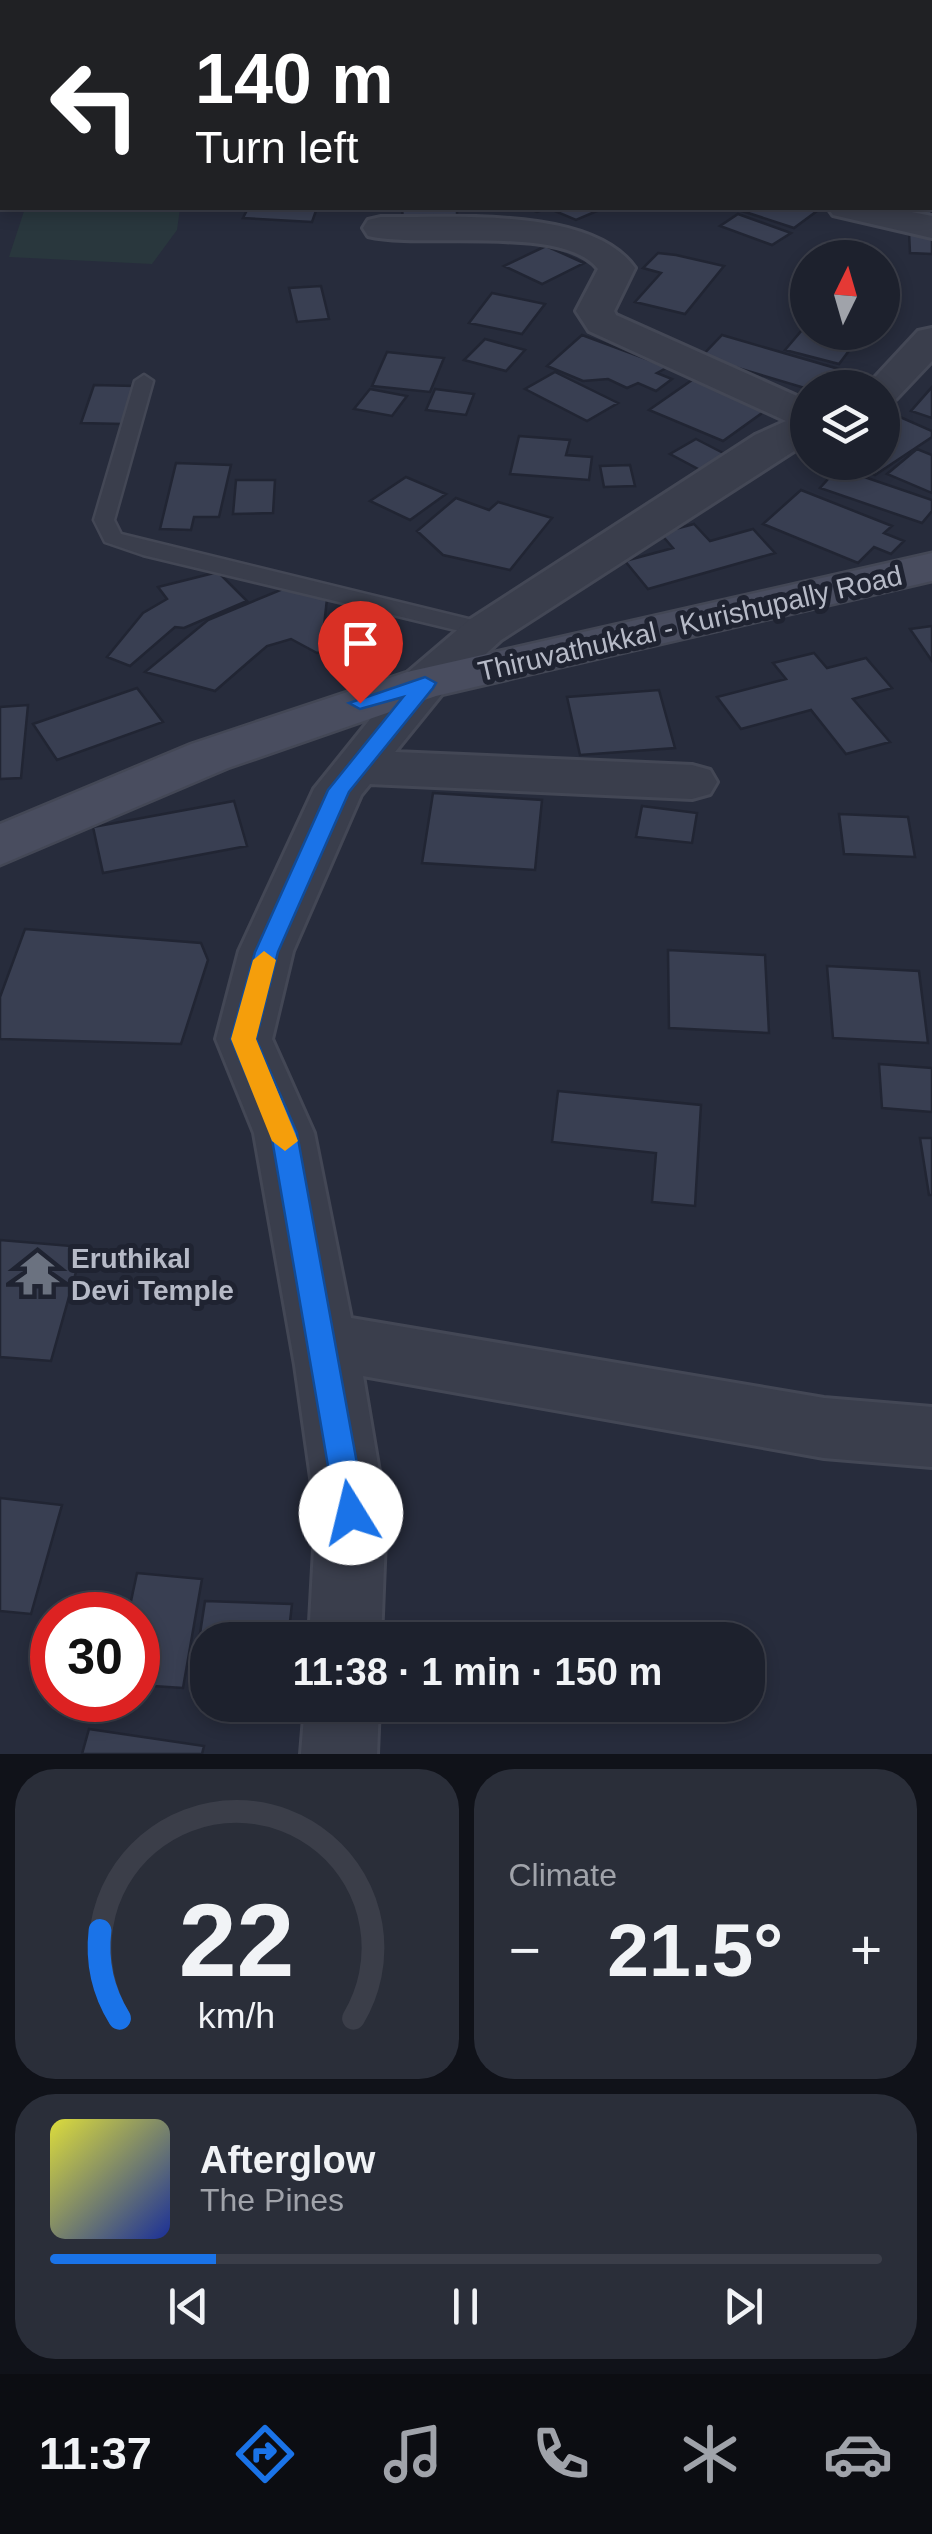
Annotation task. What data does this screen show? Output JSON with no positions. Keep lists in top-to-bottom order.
{
  "streets": {
    "main road": ["Thiruvathukkal - Kurishupally Road"]
  },
  "places": {
    "temple": ["Eruthikal Devi Temple"]
  },
  "north": "top",
  "page": {
    "turn": ["140 m", "Turn left"],
    "limit": "30",
    "trip": "11:38 · 1 min · 150 m",
    "tile": "Climate",
    "heat": ["−", "21.5°", "+"],
    "song": ["Afterglow", "The Pines"],
    "tabs": "11:37",
    "gauge": ["22", "km/h"]
  }
}
